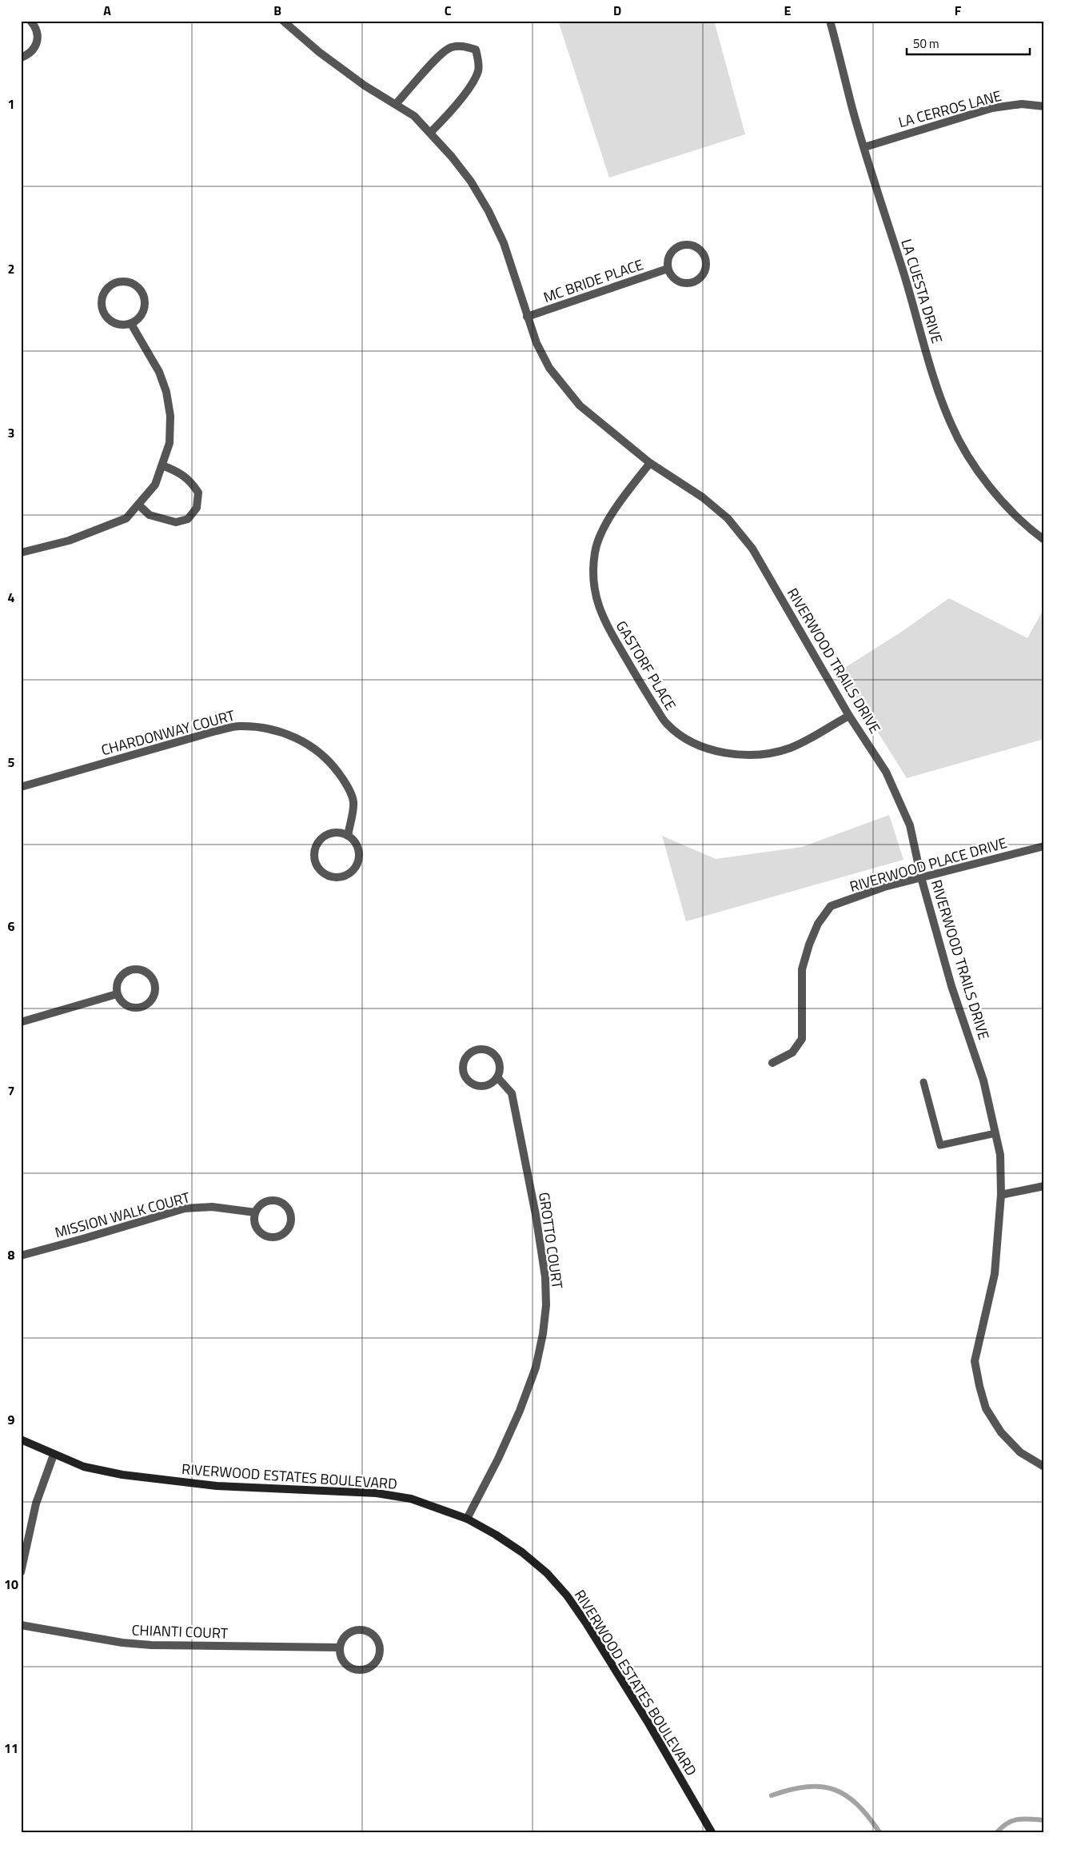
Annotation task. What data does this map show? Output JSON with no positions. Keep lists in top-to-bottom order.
{
  "streets": {
    "street": [
      "LA CERROS LANE",
      "MC BRIDE PLACE",
      "LA CUESTA DRIVE",
      "RIVERWOOD TRAILS DRIVE",
      "GASTORF PLACE",
      "CHARDONWAY COURT",
      "RIVERWOOD PLACE DRIVE",
      "MISSION WALK COURT",
      "GROTTO COURT",
      "RIVERWOOD ESTATES BOULEVARD",
      "CHIANTI COURT"
    ]
  },
  "crossings": [
    ["LA CERROS LANE", "LA CUESTA DRIVE"],
    ["MC BRIDE PLACE", "RIVERWOOD TRAILS DRIVE"],
    ["RIVERWOOD TRAILS DRIVE", "GASTORF PLACE"],
    ["RIVERWOOD TRAILS DRIVE", "RIVERWOOD PLACE DRIVE"],
    ["GROTTO COURT", "RIVERWOOD ESTATES BOULEVARD"]
  ],
  "scale_bar": "50 m",
  "grid": {
    "columns": [
      "A",
      "B",
      "C",
      "D",
      "E",
      "F"
    ],
    "rows": [
      "1",
      "2",
      "3",
      "4",
      "5",
      "6",
      "7",
      "8",
      "9",
      "10",
      "11"
    ]
  }
}
